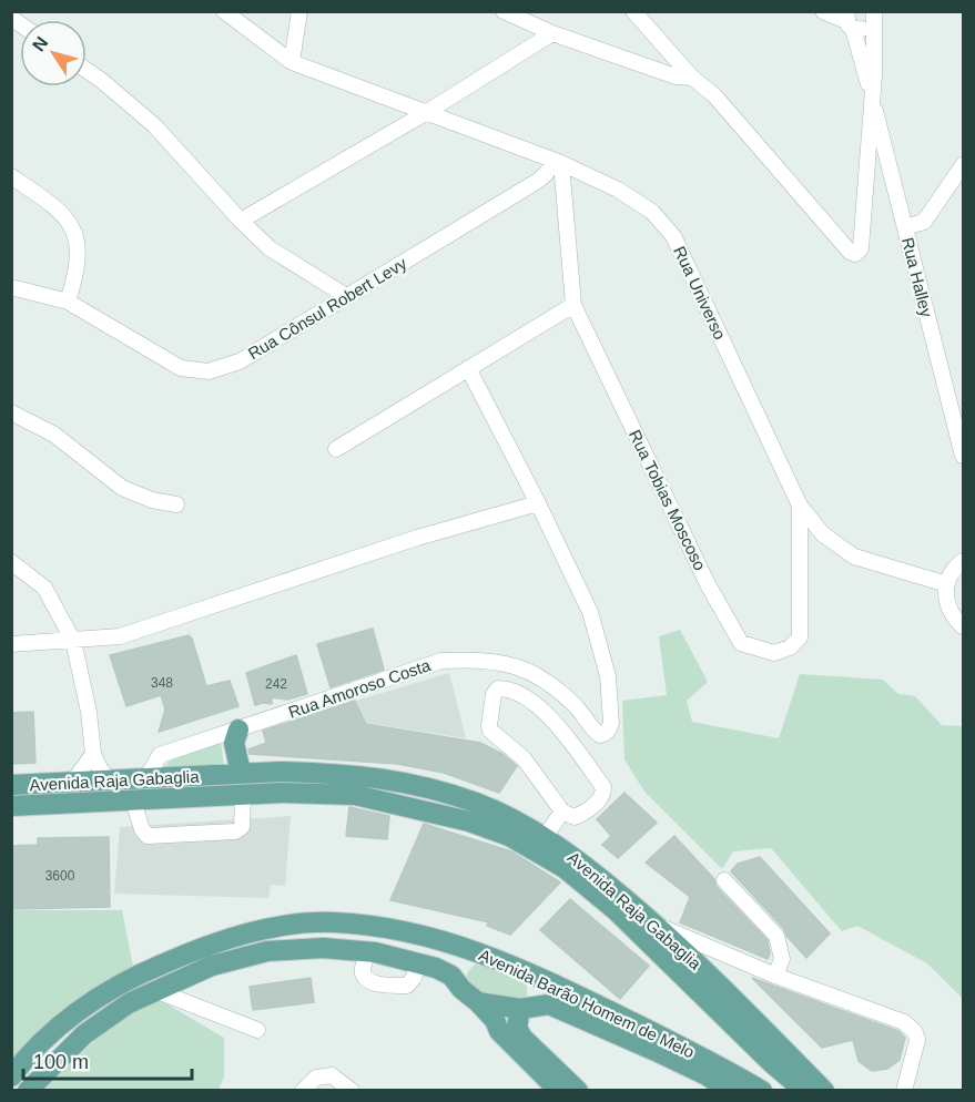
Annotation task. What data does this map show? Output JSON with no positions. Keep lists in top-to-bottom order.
{
  "streets": {
    "main road": ["Avenida Raja Gabaglia", "Avenida Barão Homem de Melo"],
    "street": [
      "Rua Halley",
      "Rua Universo",
      "Rua Cônsul Robert Levy",
      "Rua Tobias Moscoso",
      "Rua Amoroso Costa"
    ]
  },
  "crossings": [
    ["Rua Universo", "Rua Cônsul Robert Levy"],
    ["Rua Universo", "Rua Tobias Moscoso"],
    ["Rua Cônsul Robert Levy", "Rua Tobias Moscoso"],
    ["Rua Amoroso Costa", "Avenida Raja Gabaglia"]
  ],
  "house_numbers": ["348", "242", "3600"],
  "scale_bar": "100 m",
  "north": "top left"
}
